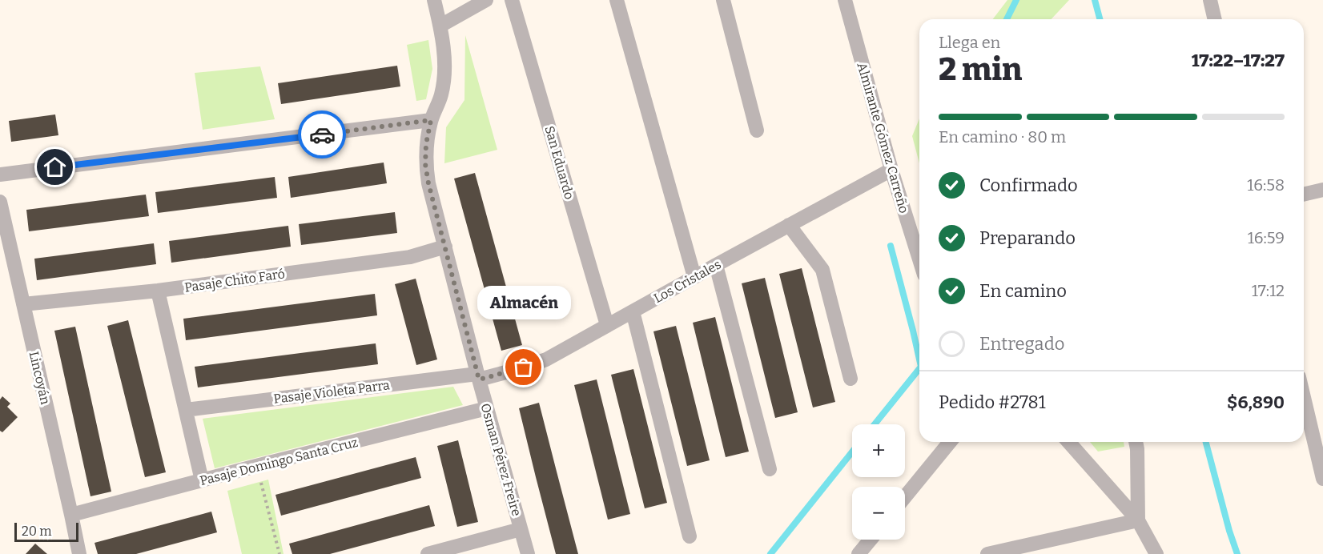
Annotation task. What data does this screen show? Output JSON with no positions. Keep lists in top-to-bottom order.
{
  "streets": {
    "street": [
      "Almirante Gómez Carreño",
      "San Eduardo",
      "Pasaje Chito Faró",
      "Los Cristales",
      "Lincoyán",
      "Pasaje Violeta Parra",
      "Osman Pérez Freire",
      "Pasaje Domingo Santa Cruz"
    ]
  },
  "crossings": [
    ["Almirante Gómez Carreño", "Los Cristales"],
    ["San Eduardo", "Los Cristales"],
    ["Pasaje Chito Faró", "Lincoyán"],
    ["Pasaje Chito Faró", "Osman Pérez Freire"],
    ["Los Cristales", "Pasaje Violeta Parra"],
    ["Los Cristales", "Osman Pérez Freire"],
    ["Lincoyán", "Pasaje Domingo Santa Cruz"],
    ["Pasaje Violeta Parra", "Osman Pérez Freire"],
    ["Osman Pérez Freire", "Pasaje Domingo Santa Cruz"]
  ],
  "places": ["Almacén"],
  "scale_bar": "20 m",
  "page": {
    "heading": ["2 min", "Llega en", "17:22–17:27"],
    "panel": ["Pedido #2781", "$6,890"],
    "bar": "En camino · 80 m",
    "list": [
      ["Confirmado", "16:58"],
      ["Preparando", "16:59"],
      ["En camino", "17:12"],
      "Entregado"
    ],
    "bubble": "Almacén",
    "map_buttons": ["+", "−"],
    "scale": "20 m"
  }
}
